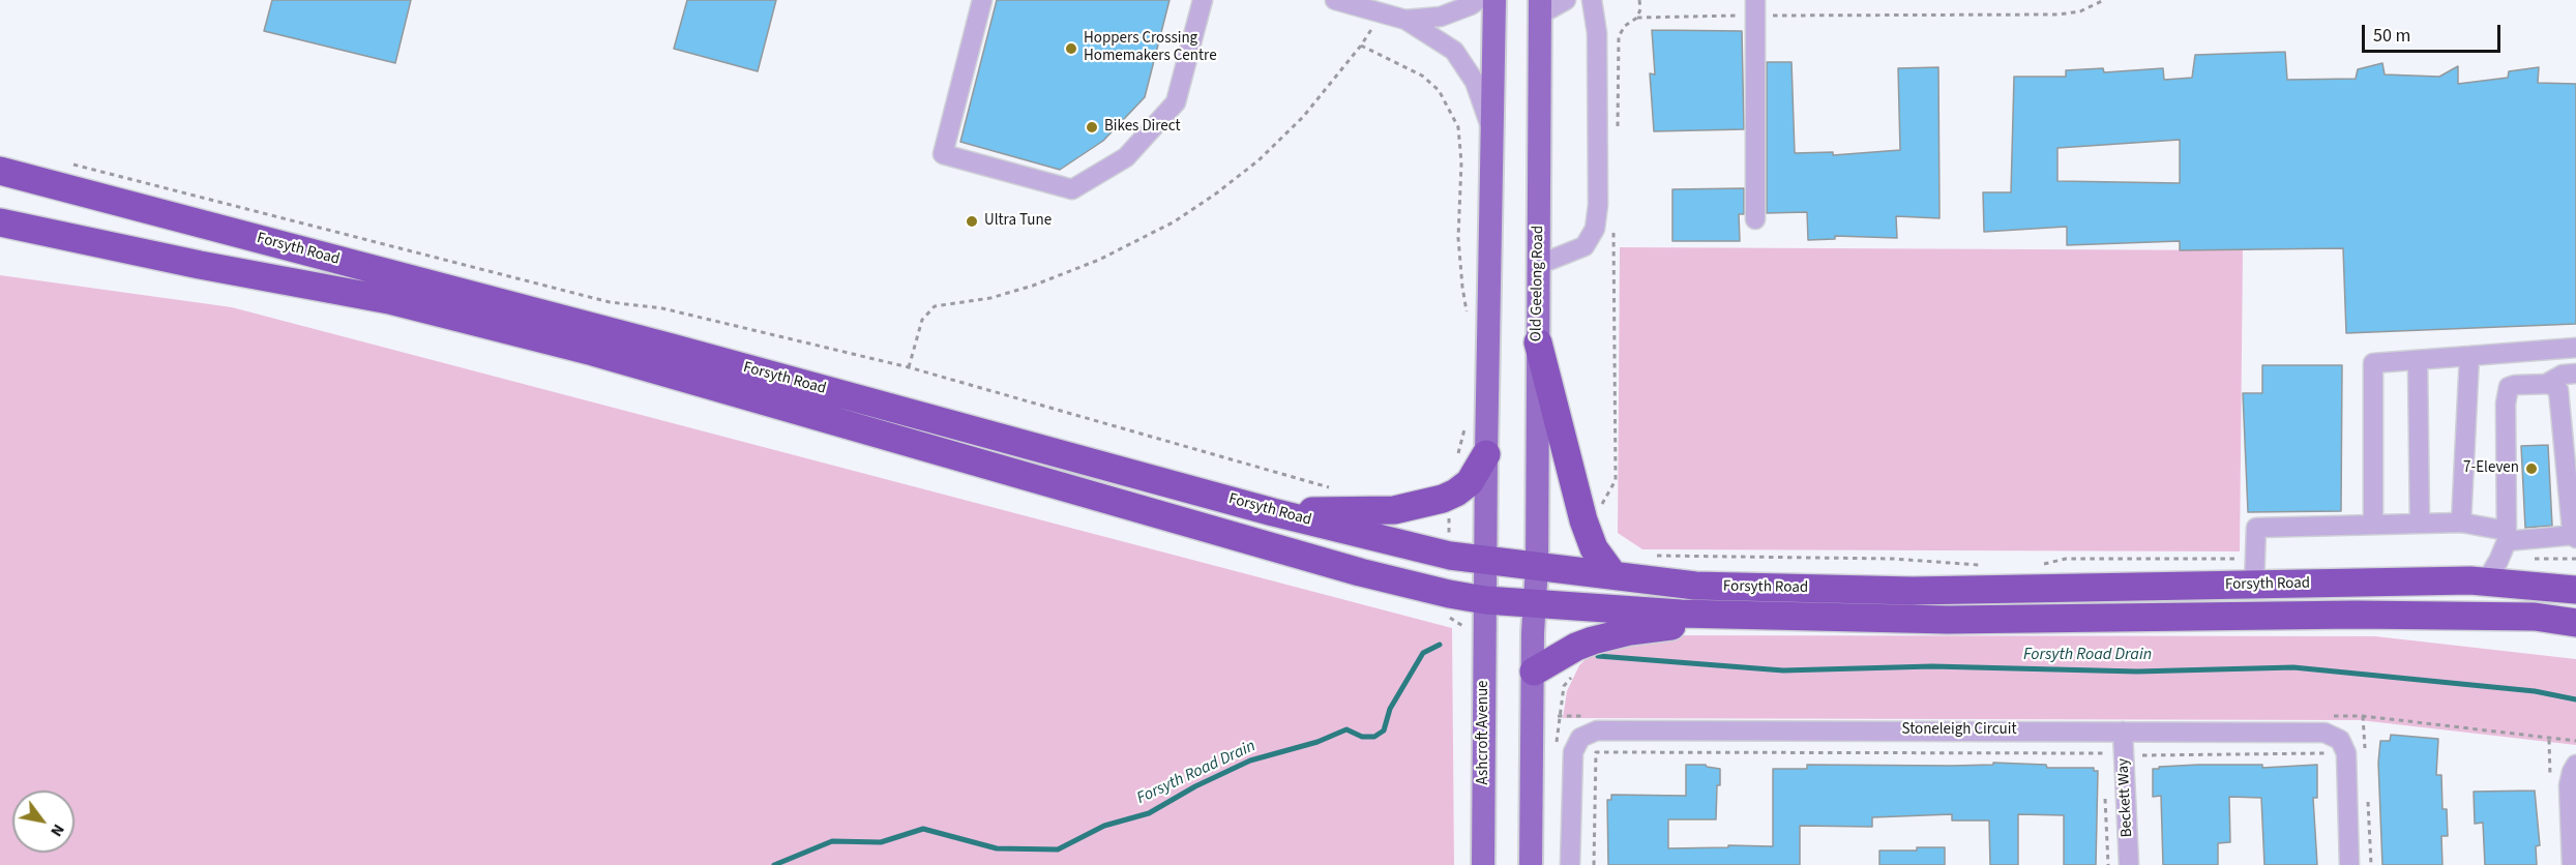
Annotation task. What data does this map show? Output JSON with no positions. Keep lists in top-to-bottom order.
{
  "streets": {
    "highway": ["Forsyth Road"],
    "main road": ["Old Geelong Road", "Ashcroft Avenue"],
    "street": ["Stoneleigh Circuit", "Beckett Way"]
  },
  "crossings": [
    ["Forsyth Road", "Old Geelong Road"],
    ["Forsyth Road", "Ashcroft Avenue"],
    ["Stoneleigh Circuit", "Beckett Way"]
  ],
  "water": ["Forsyth Road Drain"],
  "places": [
    "Hoppers Crossing Homemakers Centre",
    "Bikes Direct",
    "Ultra Tune",
    "7-Eleven"
  ],
  "scale_bar": "50 m",
  "north": "bottom right"
}
